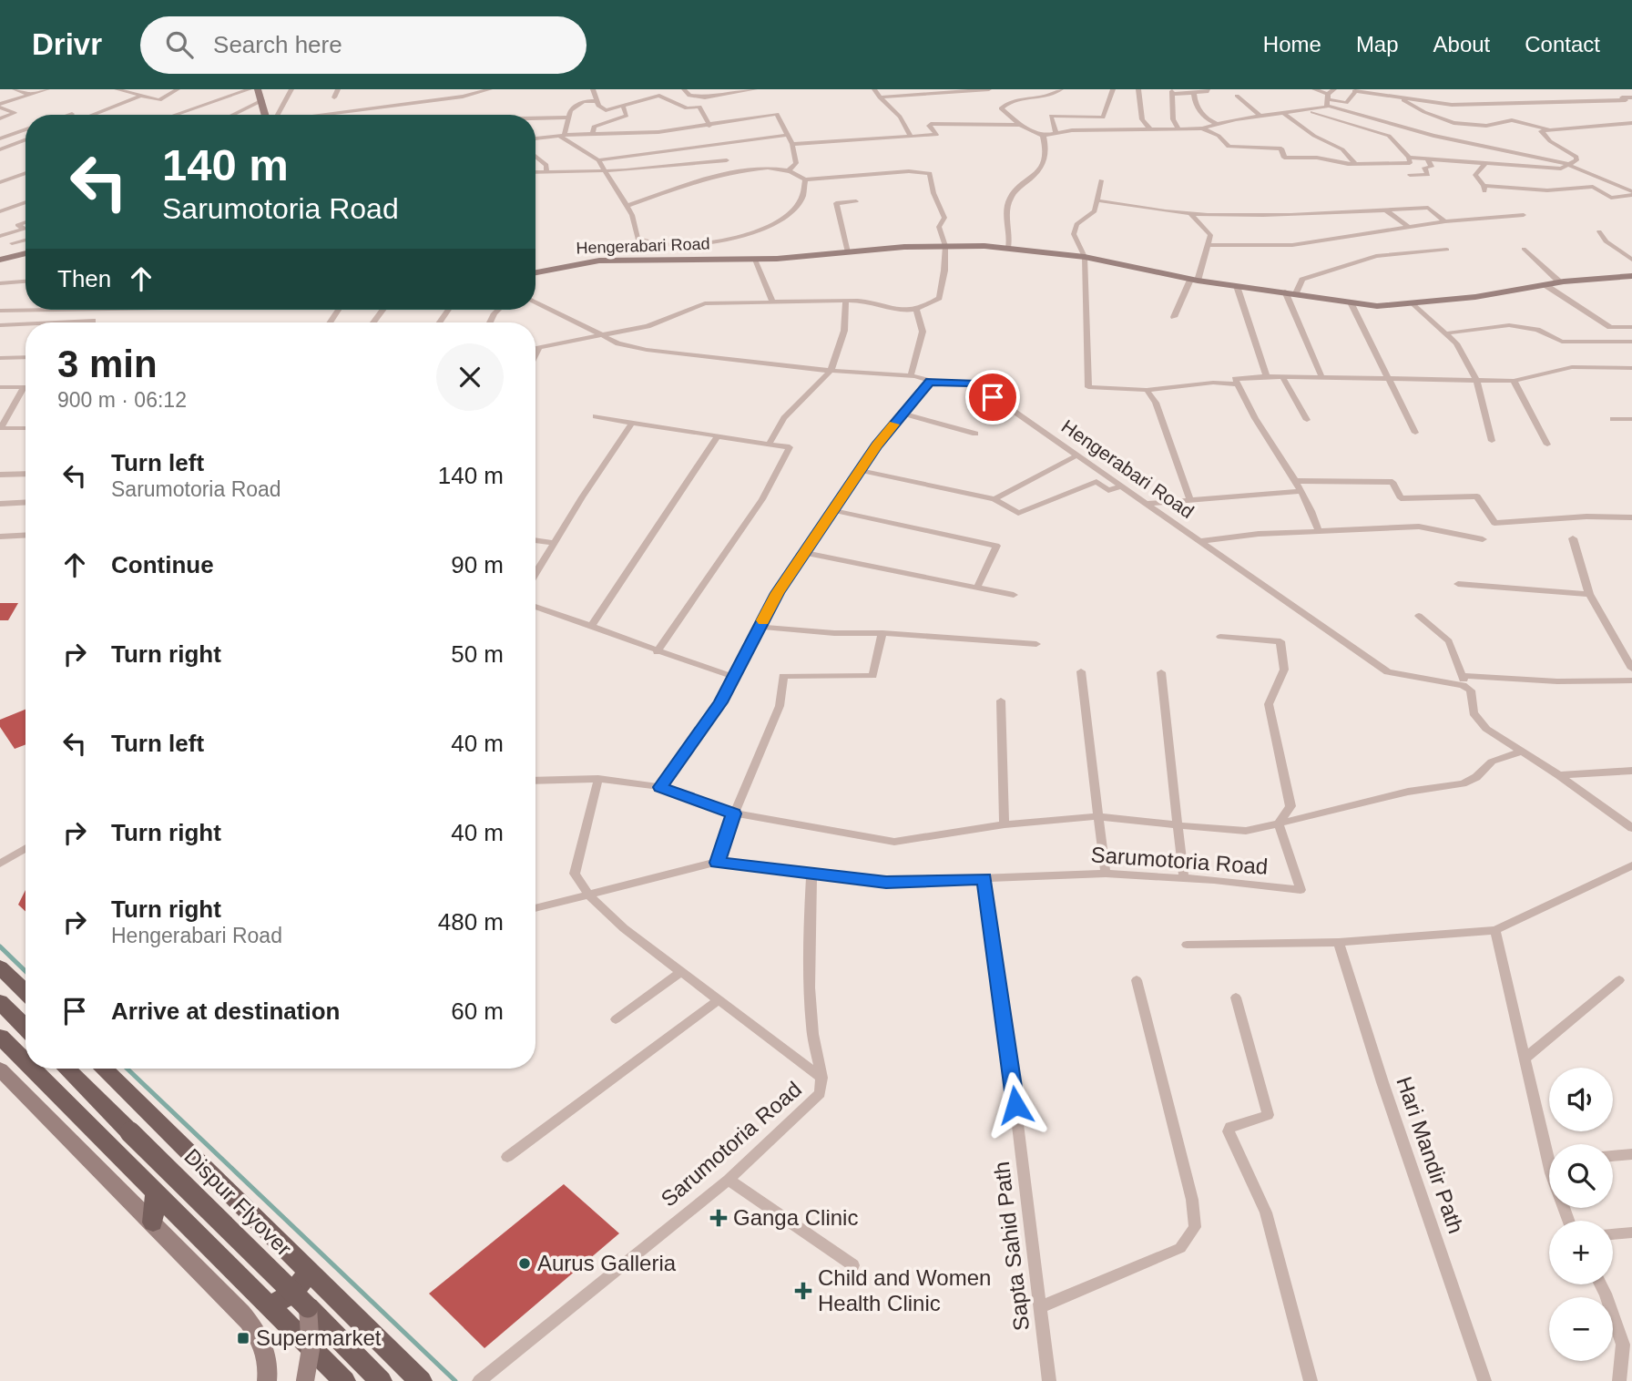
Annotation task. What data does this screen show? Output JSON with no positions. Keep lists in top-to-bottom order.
{
  "streets": {
    "main road": ["Hengerabari Road", "Dispur Flyover"],
    "street": ["Sarumotoria Road", "Hari Mandir Path", "Sapta Sahid Path"]
  },
  "crossings": [
    ["Sarumotoria Road", "Sapta Sahid Path"]
  ],
  "places": {
    "health": ["Ganga Clinic", "Child and Women Health Clinic"],
    "other": ["Aurus Galleria"],
    "transit": ["Supermarket"]
  },
  "page": {
    "header": "Drivr",
    "search": "Search here",
    "nav": [
      "Home",
      "Map",
      "About",
      "Contact"
    ],
    "turn": ["140 m", "Sarumotoria Road"],
    "then": "Then",
    "heading": ["3 min", "900 m · 06:12"],
    "list": [
      {
        "name": "Turn left",
        "note": "Sarumotoria Road",
        "value": "140 m"
      },
      {
        "name": "Continue",
        "value": "90 m"
      },
      {
        "name": "Turn right",
        "value": "50 m"
      },
      {
        "name": "Turn left",
        "value": "40 m"
      },
      {
        "name": "Turn right",
        "value": "40 m"
      },
      {
        "name": "Turn right",
        "note": "Hengerabari Road",
        "value": "480 m"
      },
      {
        "name": "Arrive at destination",
        "value": "60 m"
      }
    ],
    "map_buttons": ["+", "−"]
  }
}
